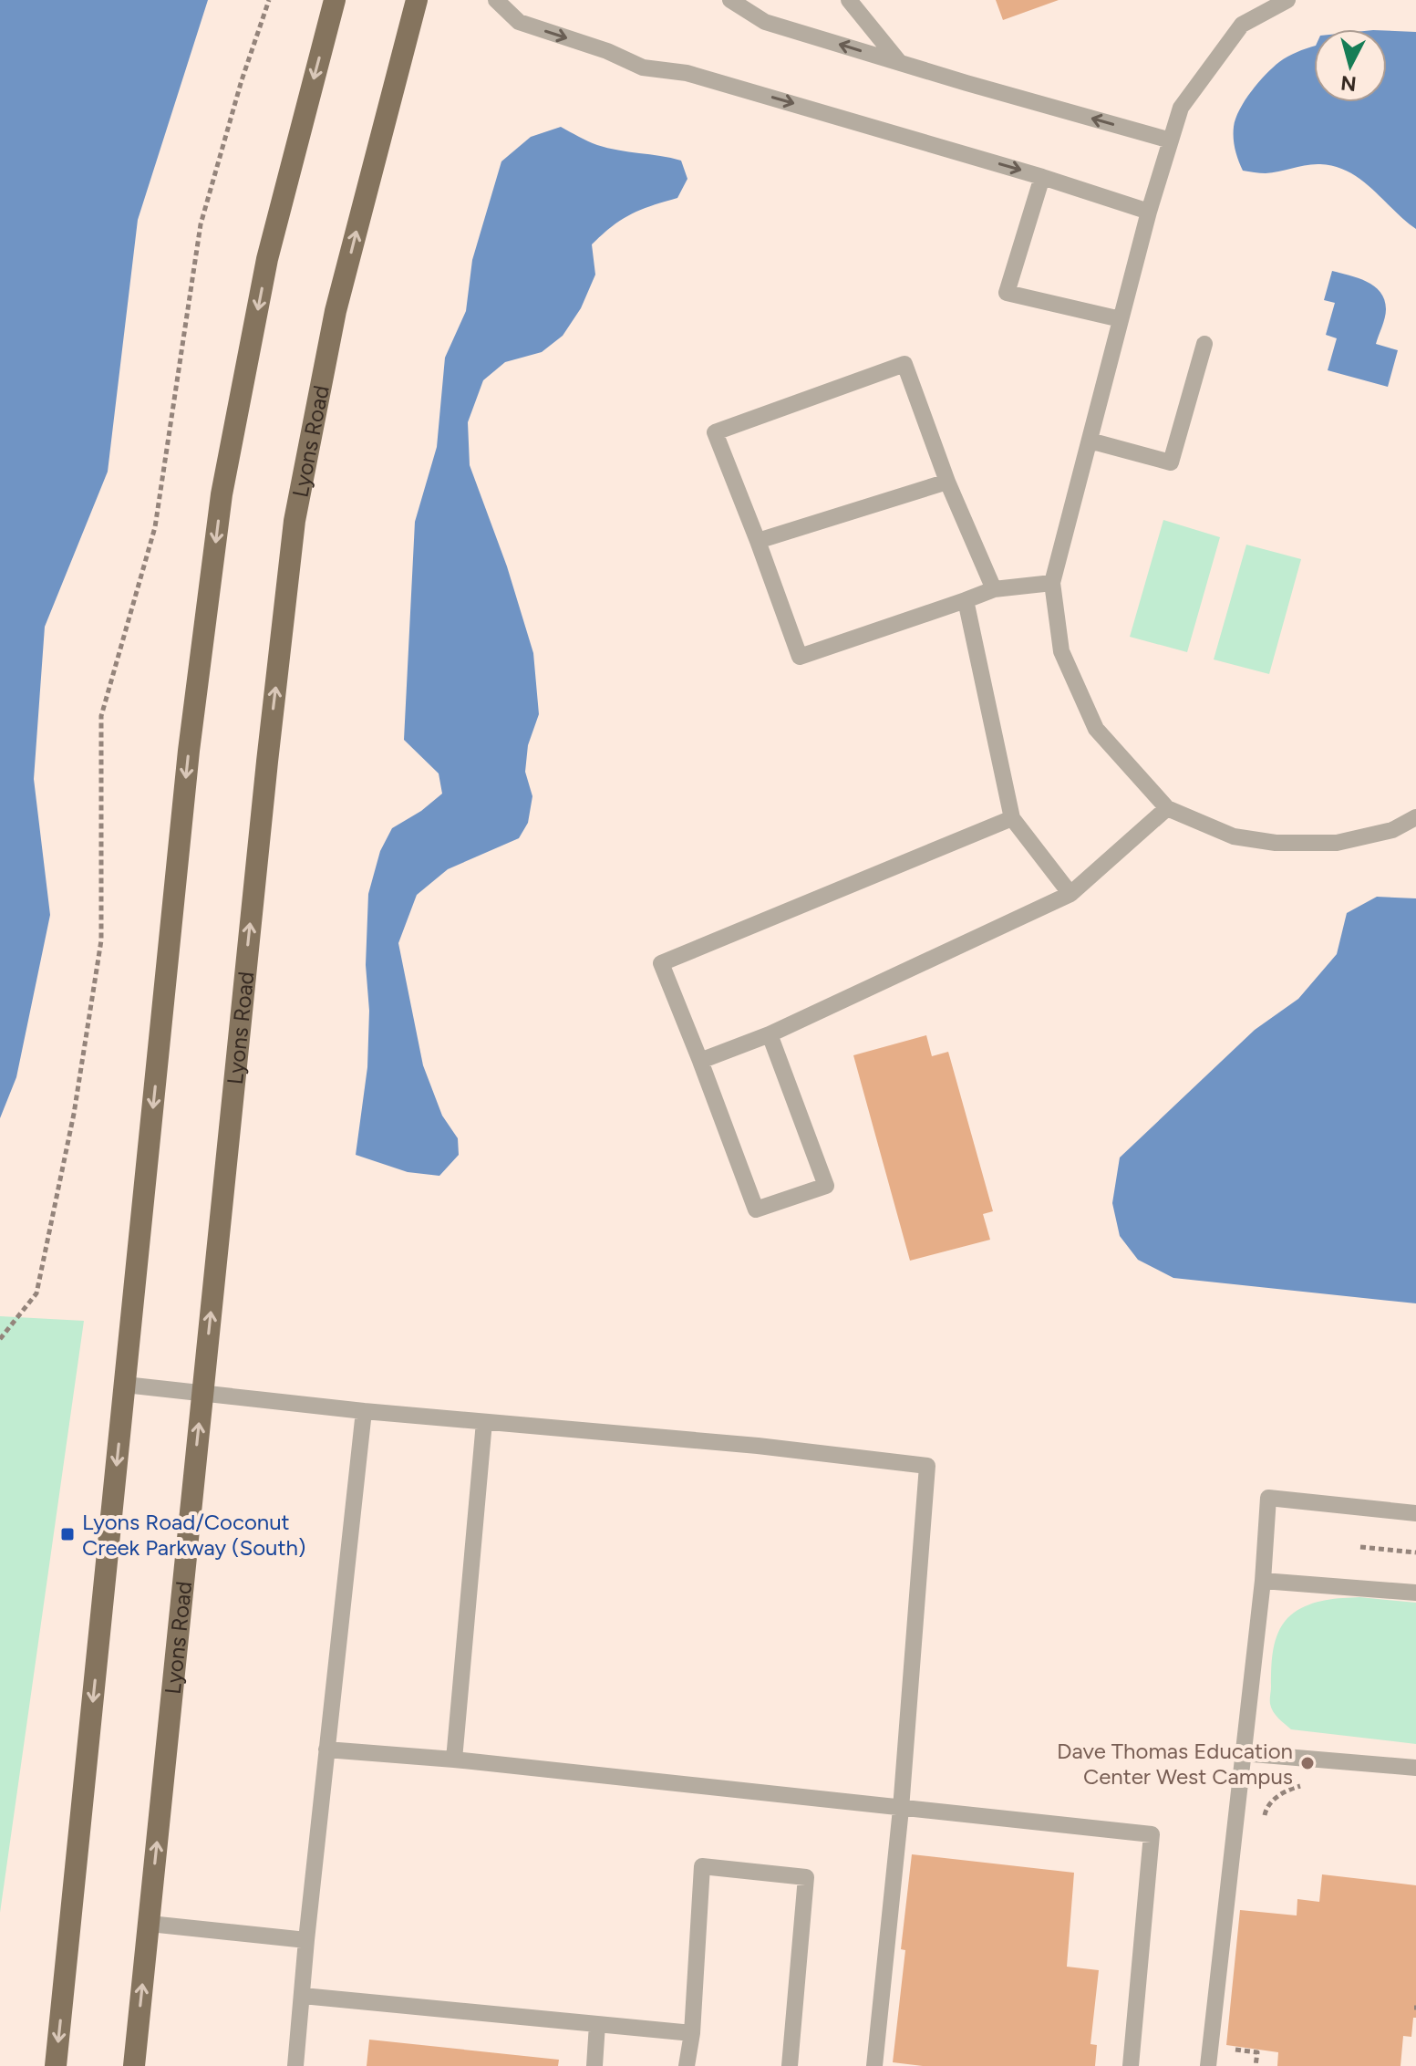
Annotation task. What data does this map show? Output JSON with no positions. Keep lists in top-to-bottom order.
{
  "streets": {
    "main road": ["Lyons Road"]
  },
  "places": {
    "transit": ["Lyons Road/Coconut Creek Parkway (South)"],
    "other": ["Dave Thomas Education Center West Campus"]
  },
  "north": "bottom"
}
